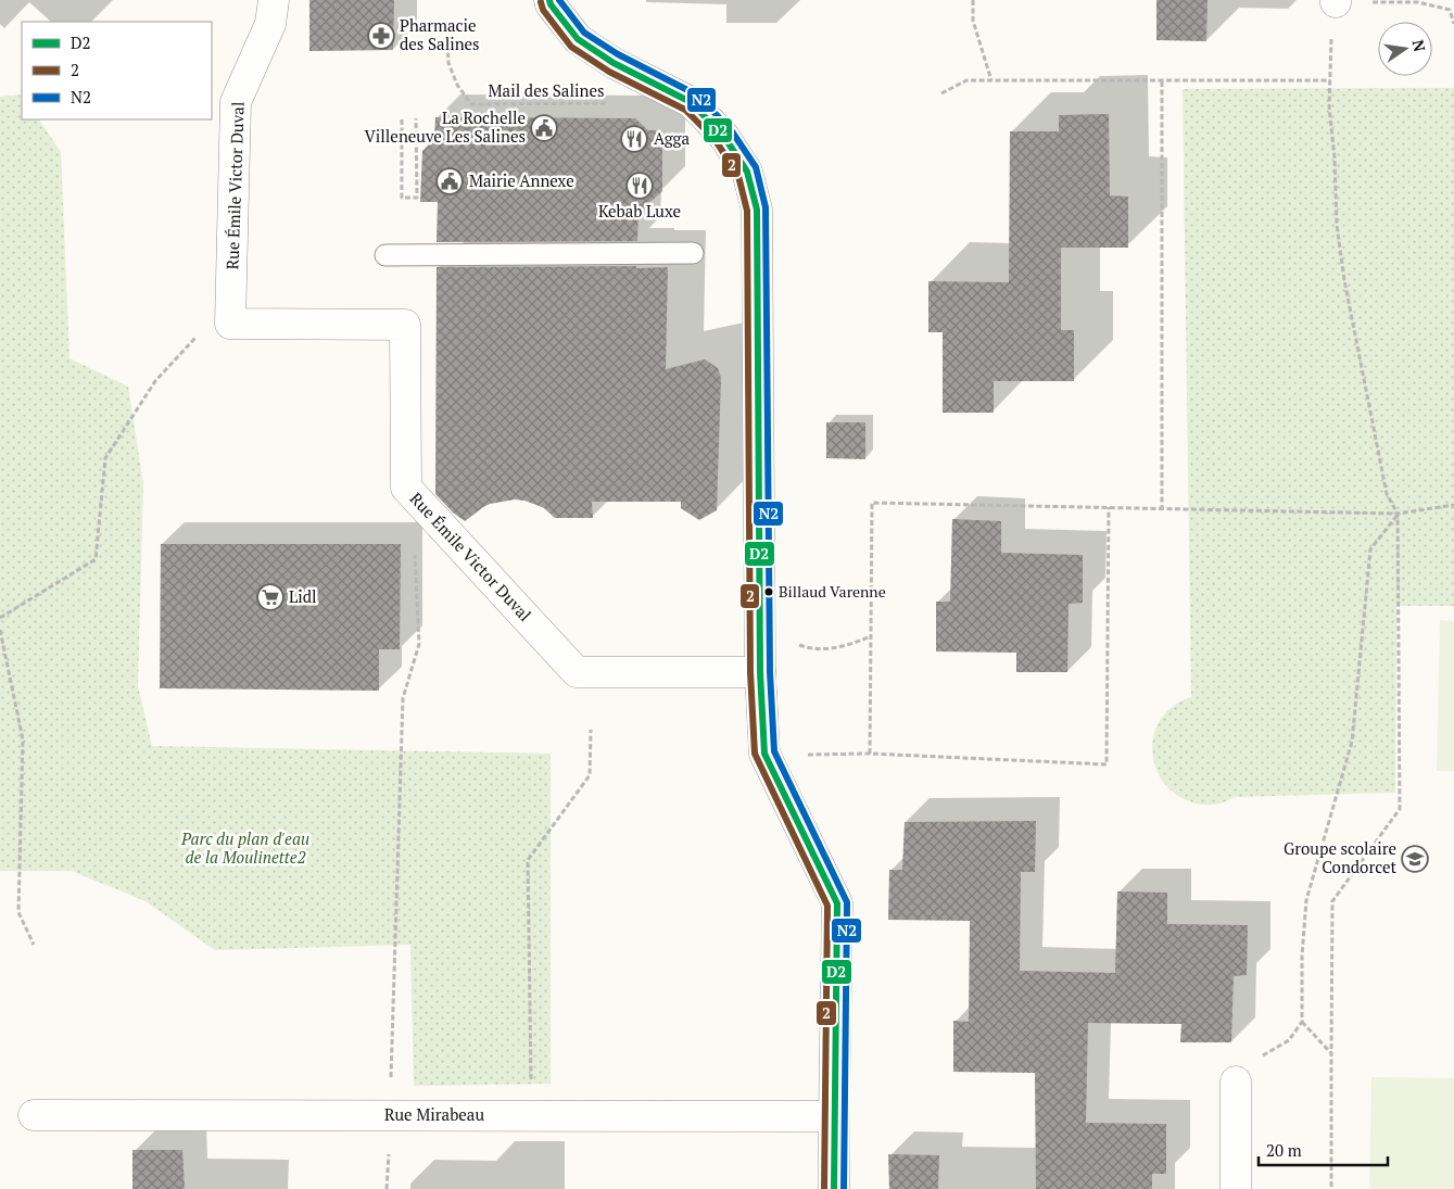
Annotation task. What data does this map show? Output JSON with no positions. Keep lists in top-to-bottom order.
{
  "streets": {
    "street": ["Rue Émile Victor Duval", "Rue Mirabeau"],
    "path": ["Mail des Salines"]
  },
  "parks": ["Parc du plan d'eau de la Moulinette2"],
  "places": {
    "pharmacy": ["Pharmacie des Salines"],
    "public building": ["La Rochelle Villeneuve Les Salines", "Mairie Annexe"],
    "restaurant": ["Agga", "Kebab Luxe"],
    "other": ["Billaud Varenne"],
    "supermarket": ["Lidl"],
    "school or university": ["Groupe scolaire Condorcet"]
  },
  "lines": ["transit line D2", "transit line N2", "transit line 2"],
  "legend": ["D2", "2", "N2"],
  "scale_bar": "20 m",
  "north": "right"
}
